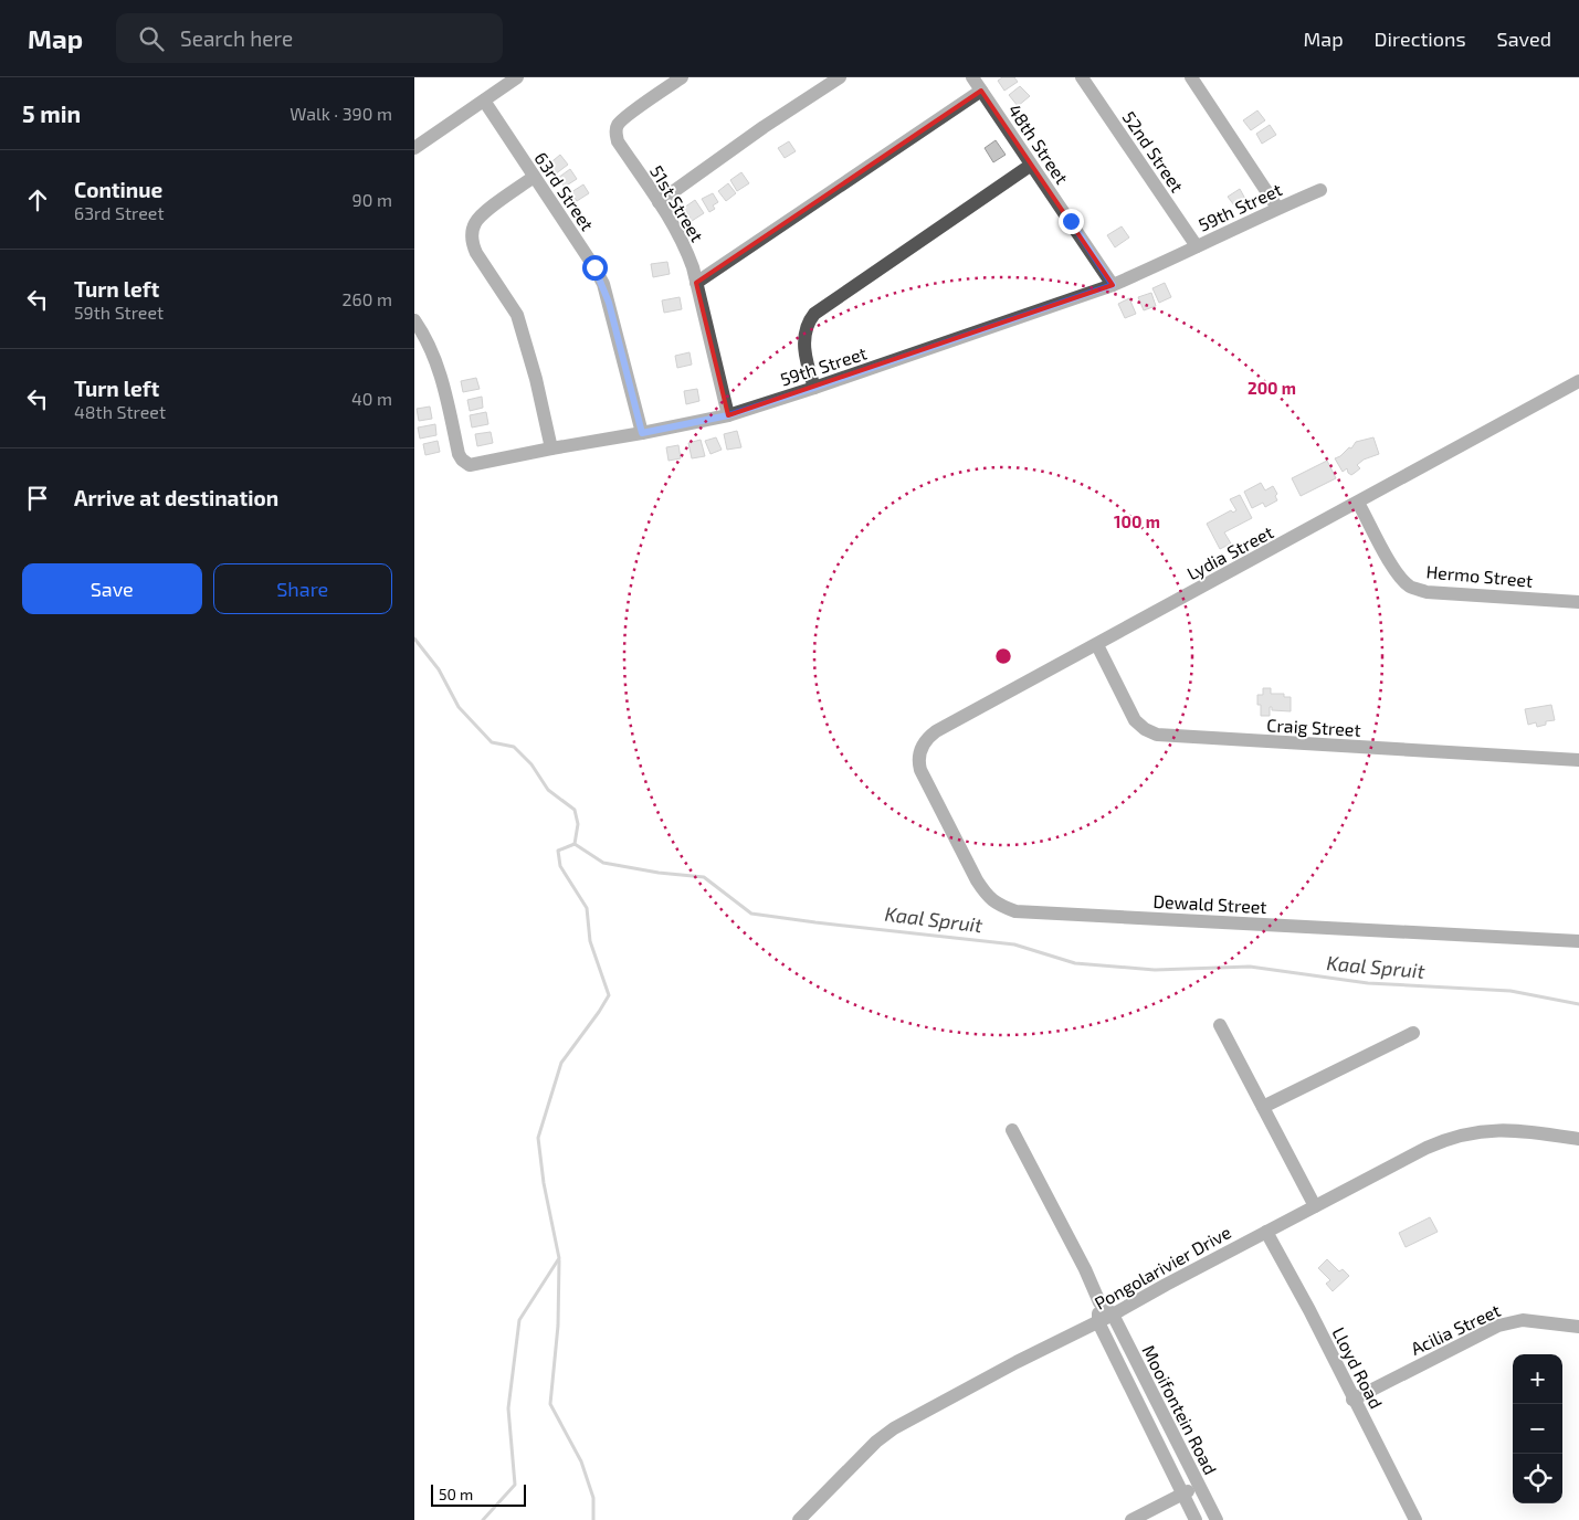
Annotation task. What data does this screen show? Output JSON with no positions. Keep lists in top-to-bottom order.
{
  "streets": {
    "street": [
      "48th Street",
      "52nd Street",
      "63rd Street",
      "51st Street",
      "59th Street",
      "Lydia Street",
      "Hermo Street",
      "Craig Street",
      "Dewald Street",
      "Pongolarivier Drive",
      "Acilia Street",
      "Lloyd Road",
      "Mooifontein Road"
    ]
  },
  "crossings": [
    ["48th Street", "59th Street"],
    ["52nd Street", "59th Street"],
    ["63rd Street", "59th Street"],
    ["51st Street", "59th Street"],
    ["Lydia Street", "Hermo Street"],
    ["Lydia Street", "Craig Street"],
    ["Lydia Street", "Dewald Street"],
    ["Pongolarivier Drive", "Lloyd Road"],
    ["Pongolarivier Drive", "Mooifontein Road"],
    ["Acilia Street", "Lloyd Road"]
  ],
  "water": ["Kaal Spruit"],
  "scale_bar": "50 m",
  "page": {
    "header": "Map",
    "search": "Search here",
    "nav": ["Map", "Directions", "Saved"],
    "heading": ["5 min", "Walk · 390 m"],
    "list": [
      ["Continue", "63rd Street", "90 m"],
      ["Turn left", "59th Street", "260 m"],
      ["Turn left", "48th Street", "40 m"],
      "Arrive at destination"
    ],
    "buttons": ["Save", "Share"],
    "map_buttons": ["+", "−"],
    "scale": "50 m"
  },
  "rings": ["200 m", "100 m"]
}
